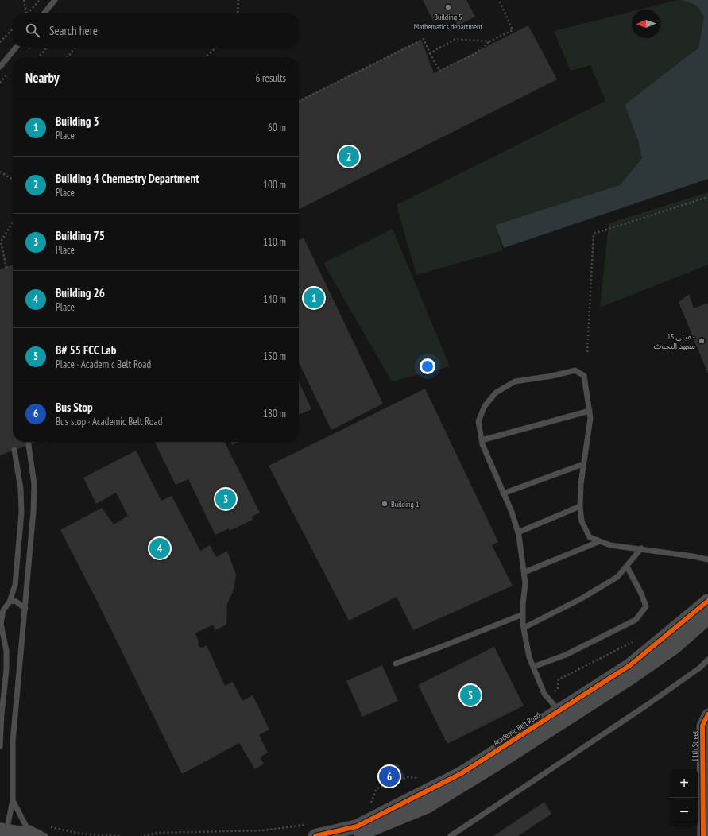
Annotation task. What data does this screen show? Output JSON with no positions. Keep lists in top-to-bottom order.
{
  "streets": {
    "street": ["Academic Belt Road", "11th Street"]
  },
  "places": ["Building 5 Mathematics department", "مبنى 15 - معهد البحوث", "Building 1"],
  "north": "left",
  "page": {
    "search": "Search here",
    "heading": ["Nearby", "6 results"],
    "list": [
      {
        "mark": "1",
        "name": "Building 3",
        "note": "Place",
        "value": "60 m"
      },
      {
        "mark": "2",
        "name": "Building 4 Chemestry Department",
        "note": "Place",
        "value": "100 m"
      },
      {
        "mark": "3",
        "name": "Building 75",
        "note": "Place",
        "value": "110 m"
      },
      {
        "mark": "4",
        "name": "Building 26",
        "note": "Place",
        "value": "140 m"
      },
      {
        "mark": "5",
        "name": "B# 55 FCC Lab",
        "note": "Place · Academic Belt Road",
        "value": "150 m"
      },
      {
        "mark": "6",
        "name": "Bus Stop",
        "note": "Bus stop · Academic Belt Road",
        "value": "180 m"
      }
    ],
    "pins": [
      "2",
      "1",
      "3",
      "4",
      "5",
      "6"
    ],
    "map_buttons": ["+", "−"]
  }
}
